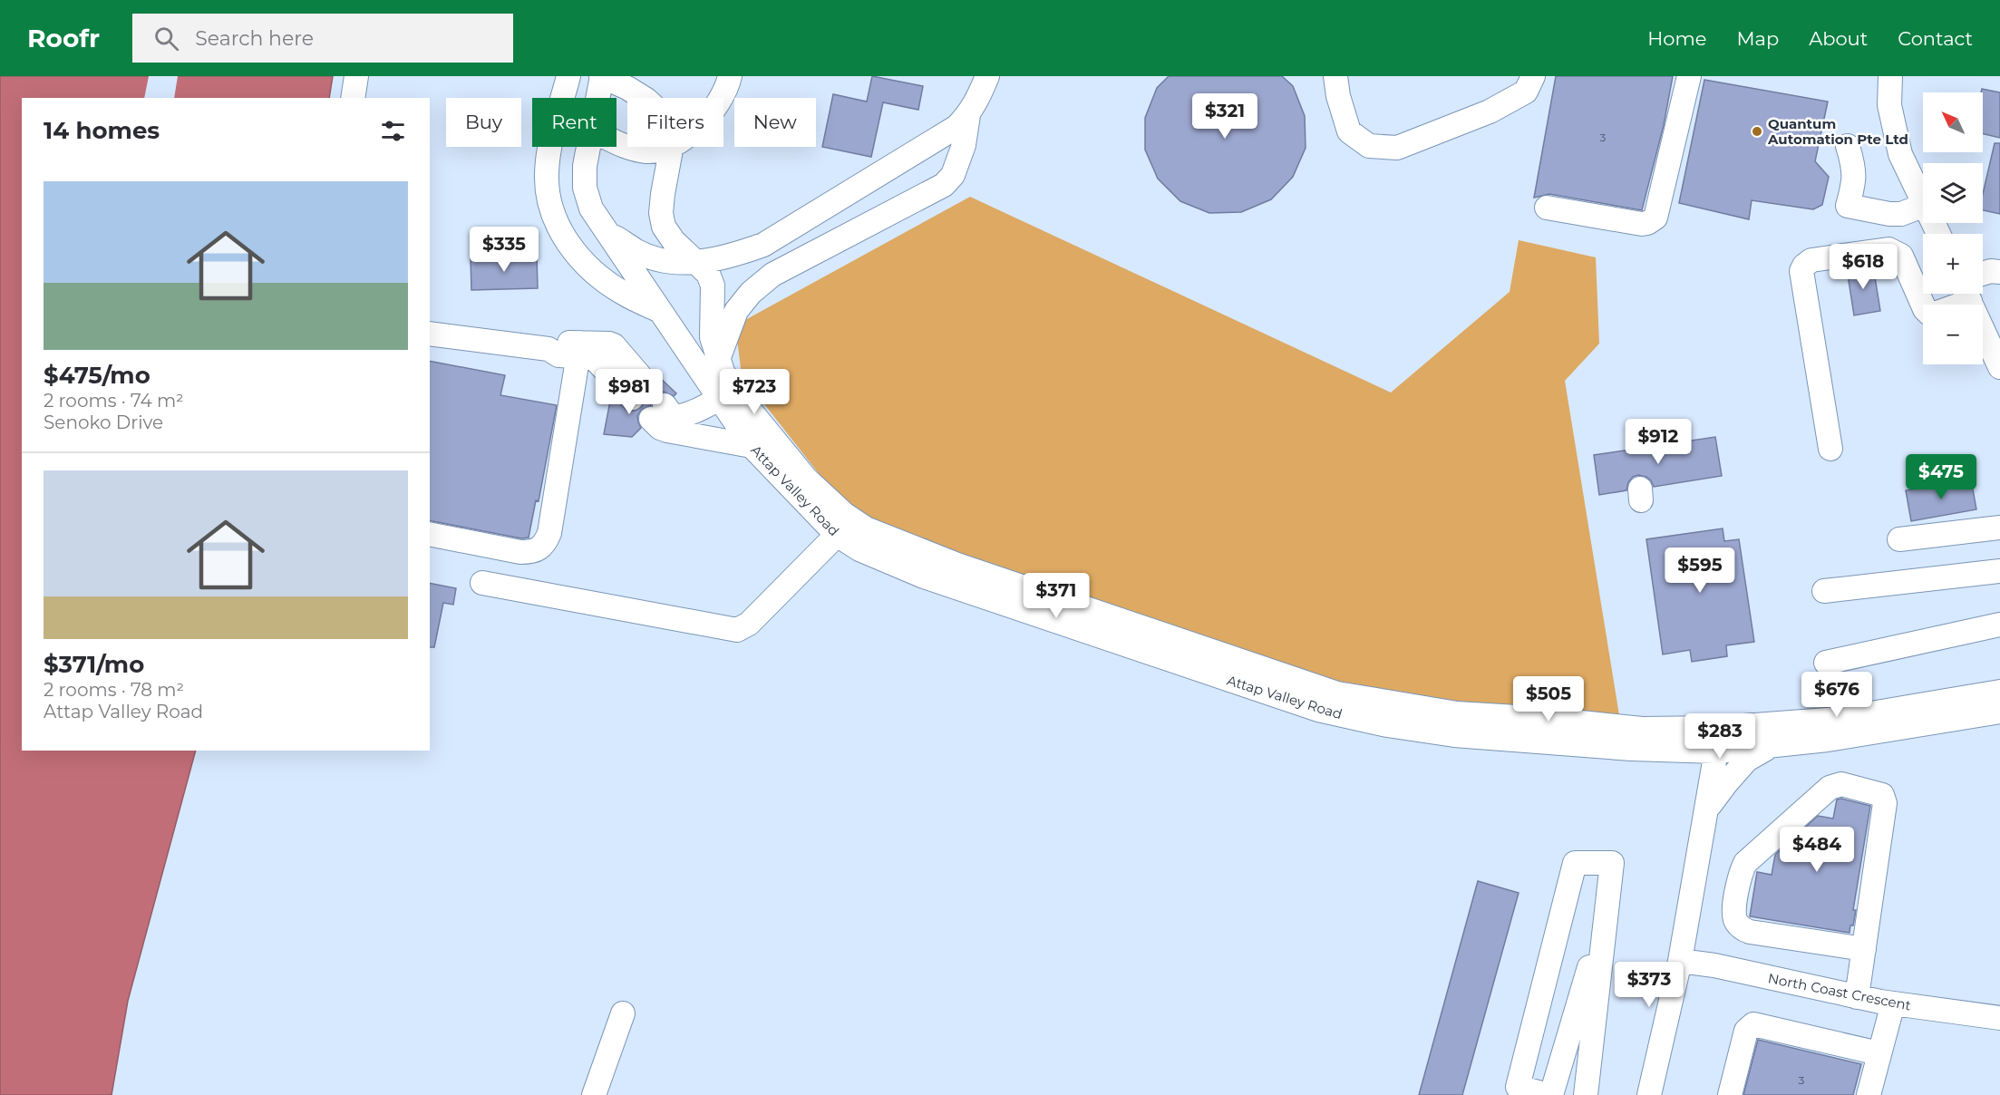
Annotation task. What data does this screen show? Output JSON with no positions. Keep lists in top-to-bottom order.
{
  "streets": {
    "street": ["Attap Valley Road", "North Coast Crescent"]
  },
  "places": ["Quantum Automation Pte Ltd"],
  "house_numbers": ["3", "3"],
  "north": "top left",
  "page": {
    "header": "Roofr",
    "search": "Search here",
    "nav": [
      "Home",
      "Map",
      "About",
      "Contact"
    ],
    "map_buttons": ["+", "−"],
    "price": [
      "$321",
      "$335",
      "$618",
      "$981",
      "$723",
      "$912",
      "$475",
      "$595",
      "$371",
      "$676",
      "$505",
      "$283",
      "$484",
      "$373"
    ],
    "chip": [
      "Buy",
      "Rent",
      "Filters",
      "New"
    ],
    "heading": "14 homes",
    "list": [
      {
        "name": "$475/mo",
        "note": "2 rooms · 74 m² · Senoko Drive"
      },
      {
        "name": "$371/mo",
        "note": "2 rooms · 78 m² · Attap Valley Road"
      }
    ]
  }
}
